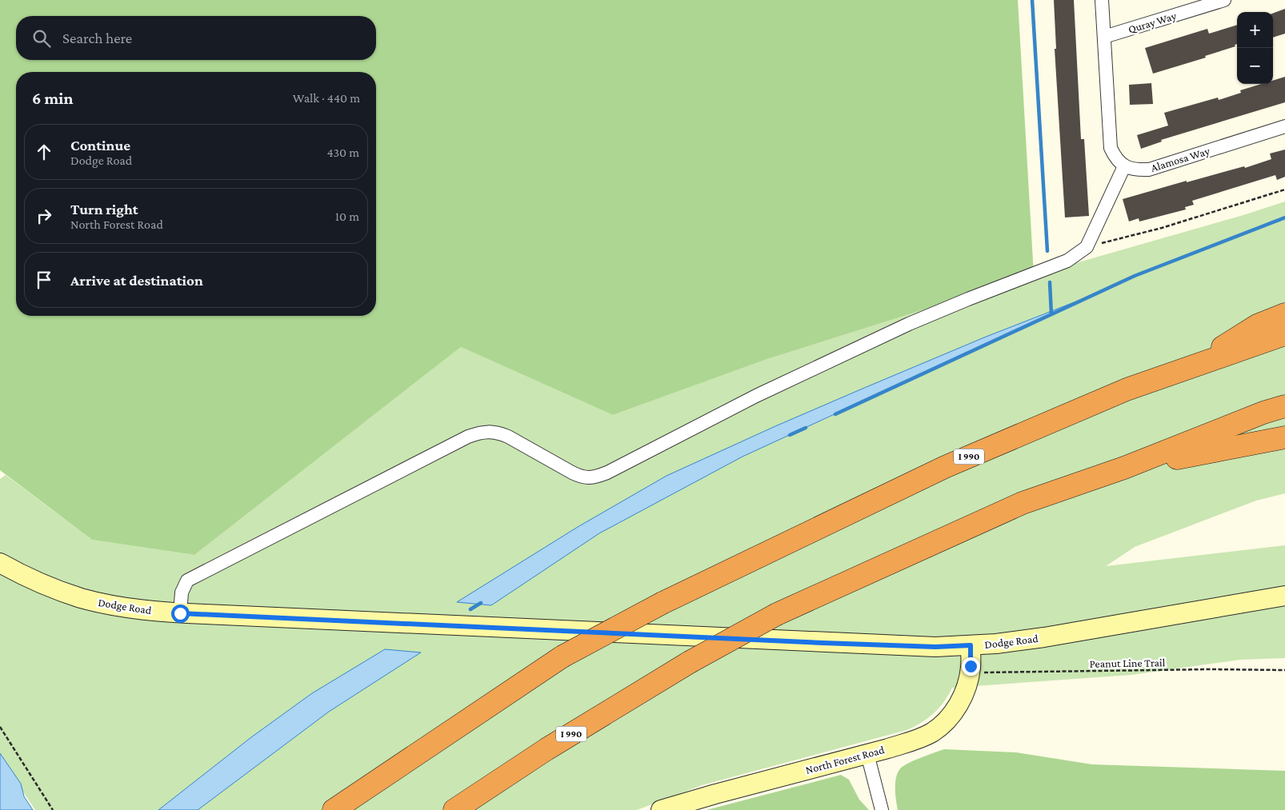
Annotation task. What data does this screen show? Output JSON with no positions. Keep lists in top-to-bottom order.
{
  "streets": {
    "highway": ["I 990"],
    "street": [
      "Quray Way",
      "Alamosa Way",
      "Dodge Road",
      "North Forest Road"
    ],
    "path": ["Peanut Line Trail"]
  },
  "crossings": [
    ["Dodge Road", "North Forest Road"],
    ["Peanut Line Trail", "North Forest Road"]
  ],
  "page": {
    "map_buttons": ["+", "−"],
    "search": "Search here",
    "heading": ["6 min", "Walk · 440 m"],
    "list": [
      ["Continue", "Dodge Road", "430 m"],
      ["Turn right", "North Forest Road", "10 m"],
      "Arrive at destination"
    ]
  }
}
